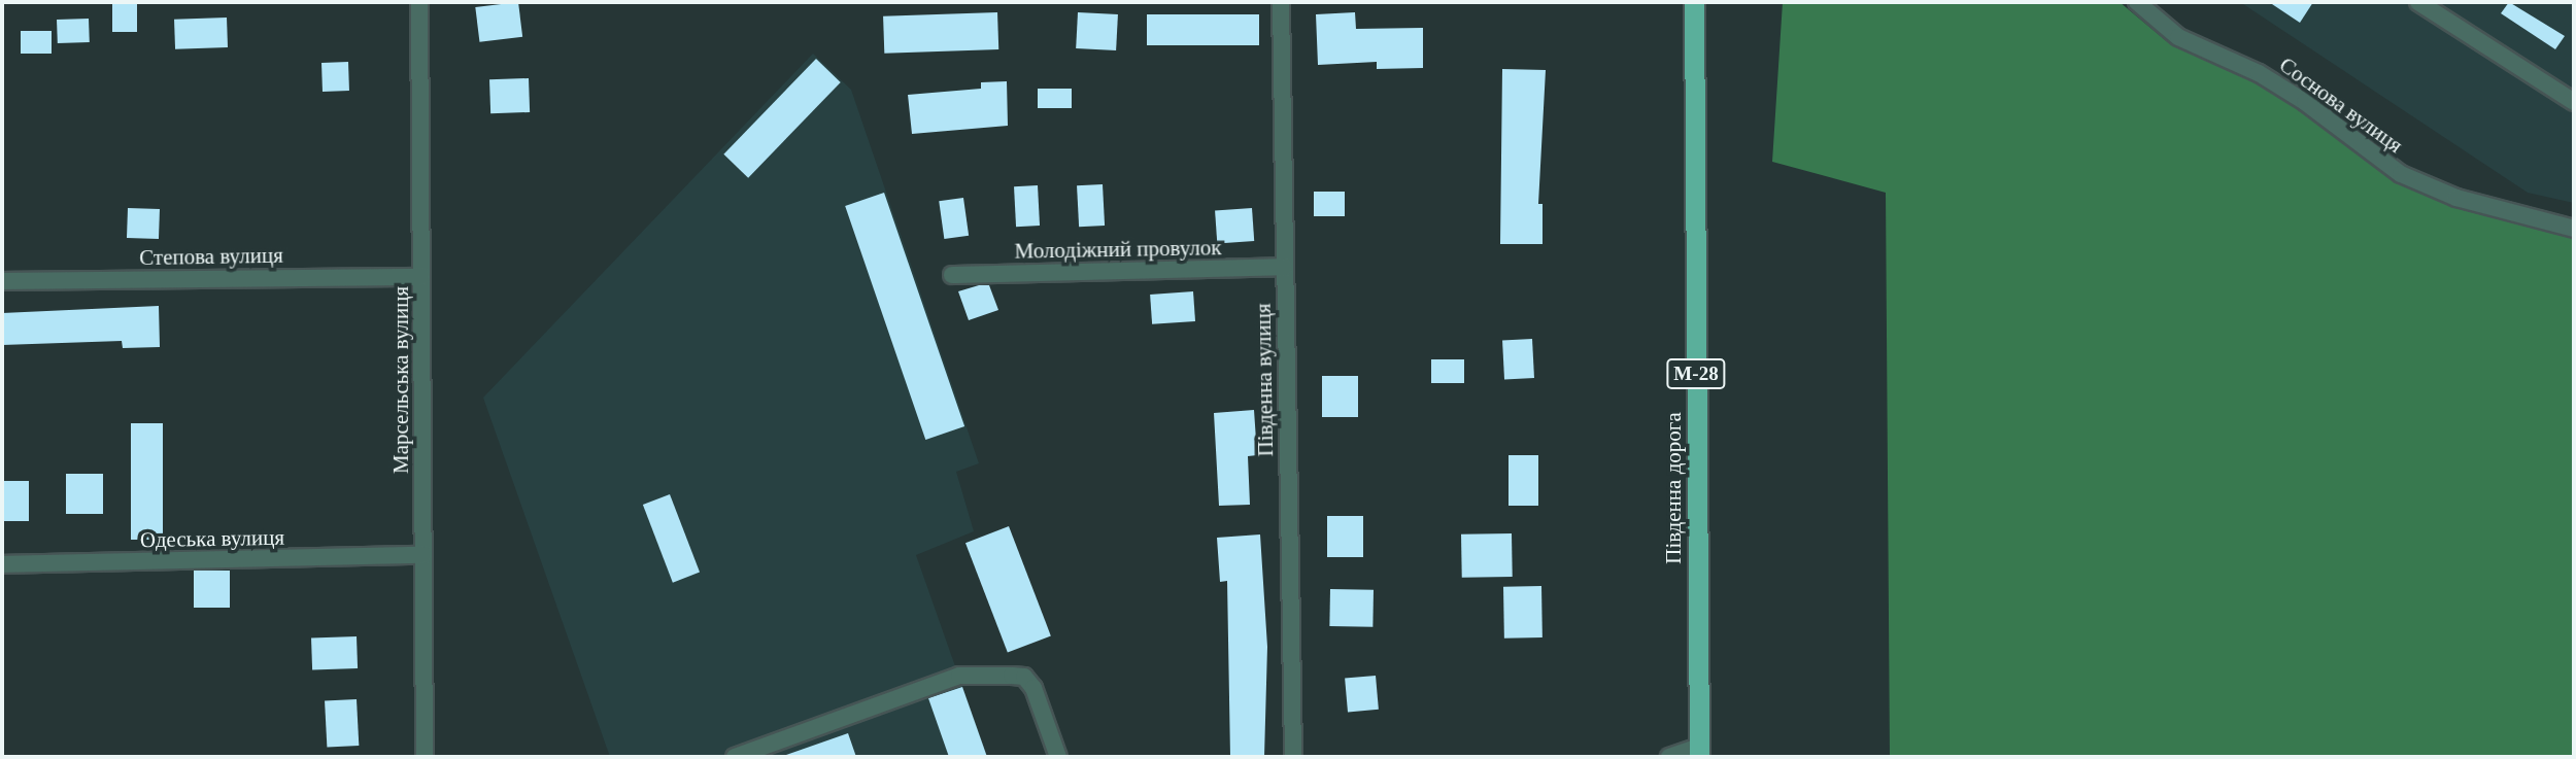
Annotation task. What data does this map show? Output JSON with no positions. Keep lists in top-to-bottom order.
{
  "streets": {
    "highway": ["М-28", "Південна дорога"],
    "street": [
      "Соснова вулиця",
      "Молодіжний провулок",
      "Степова вулиця",
      "Марсельська вулиця",
      "Південна вулиця",
      "Одеська вулиця"
    ]
  },
  "crossings": [
    ["Молодіжний провулок", "Південна вулиця"],
    ["Степова вулиця", "Марсельська вулиця"],
    ["Марсельська вулиця", "Одеська вулиця"]
  ]
}
